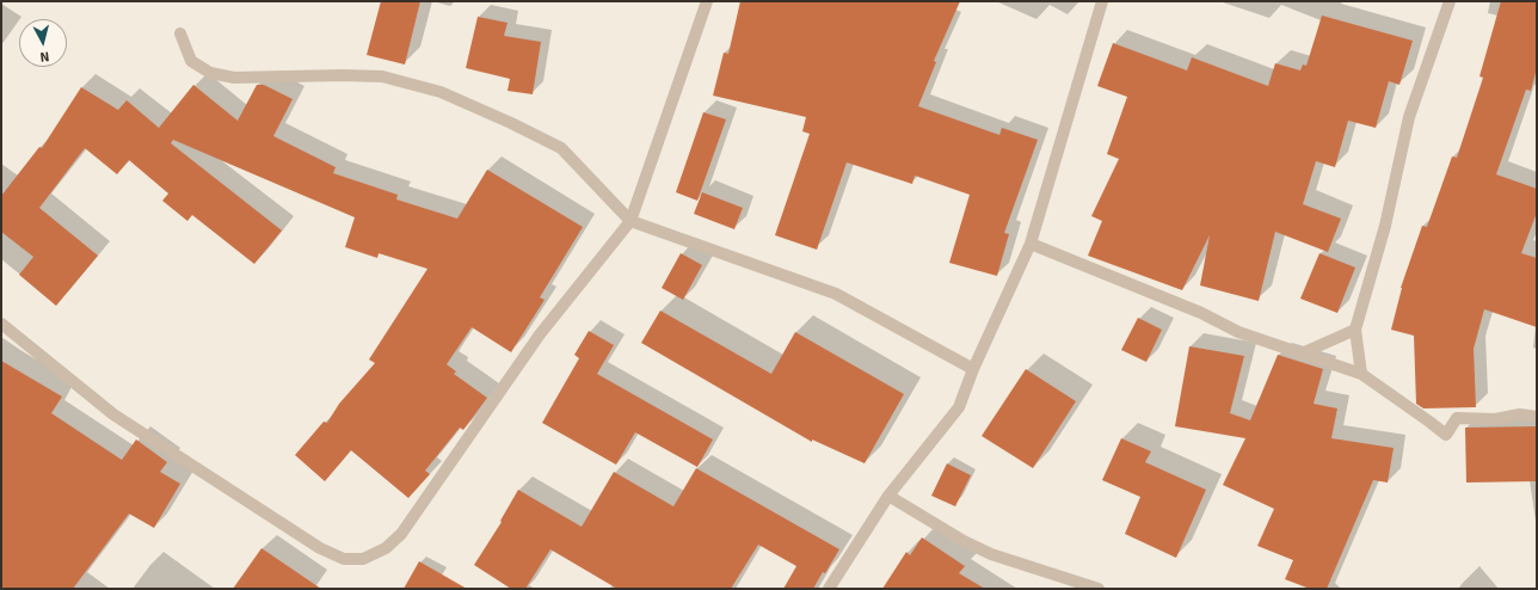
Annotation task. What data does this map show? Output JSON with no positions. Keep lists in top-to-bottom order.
{
  "north": "bottom"
}
